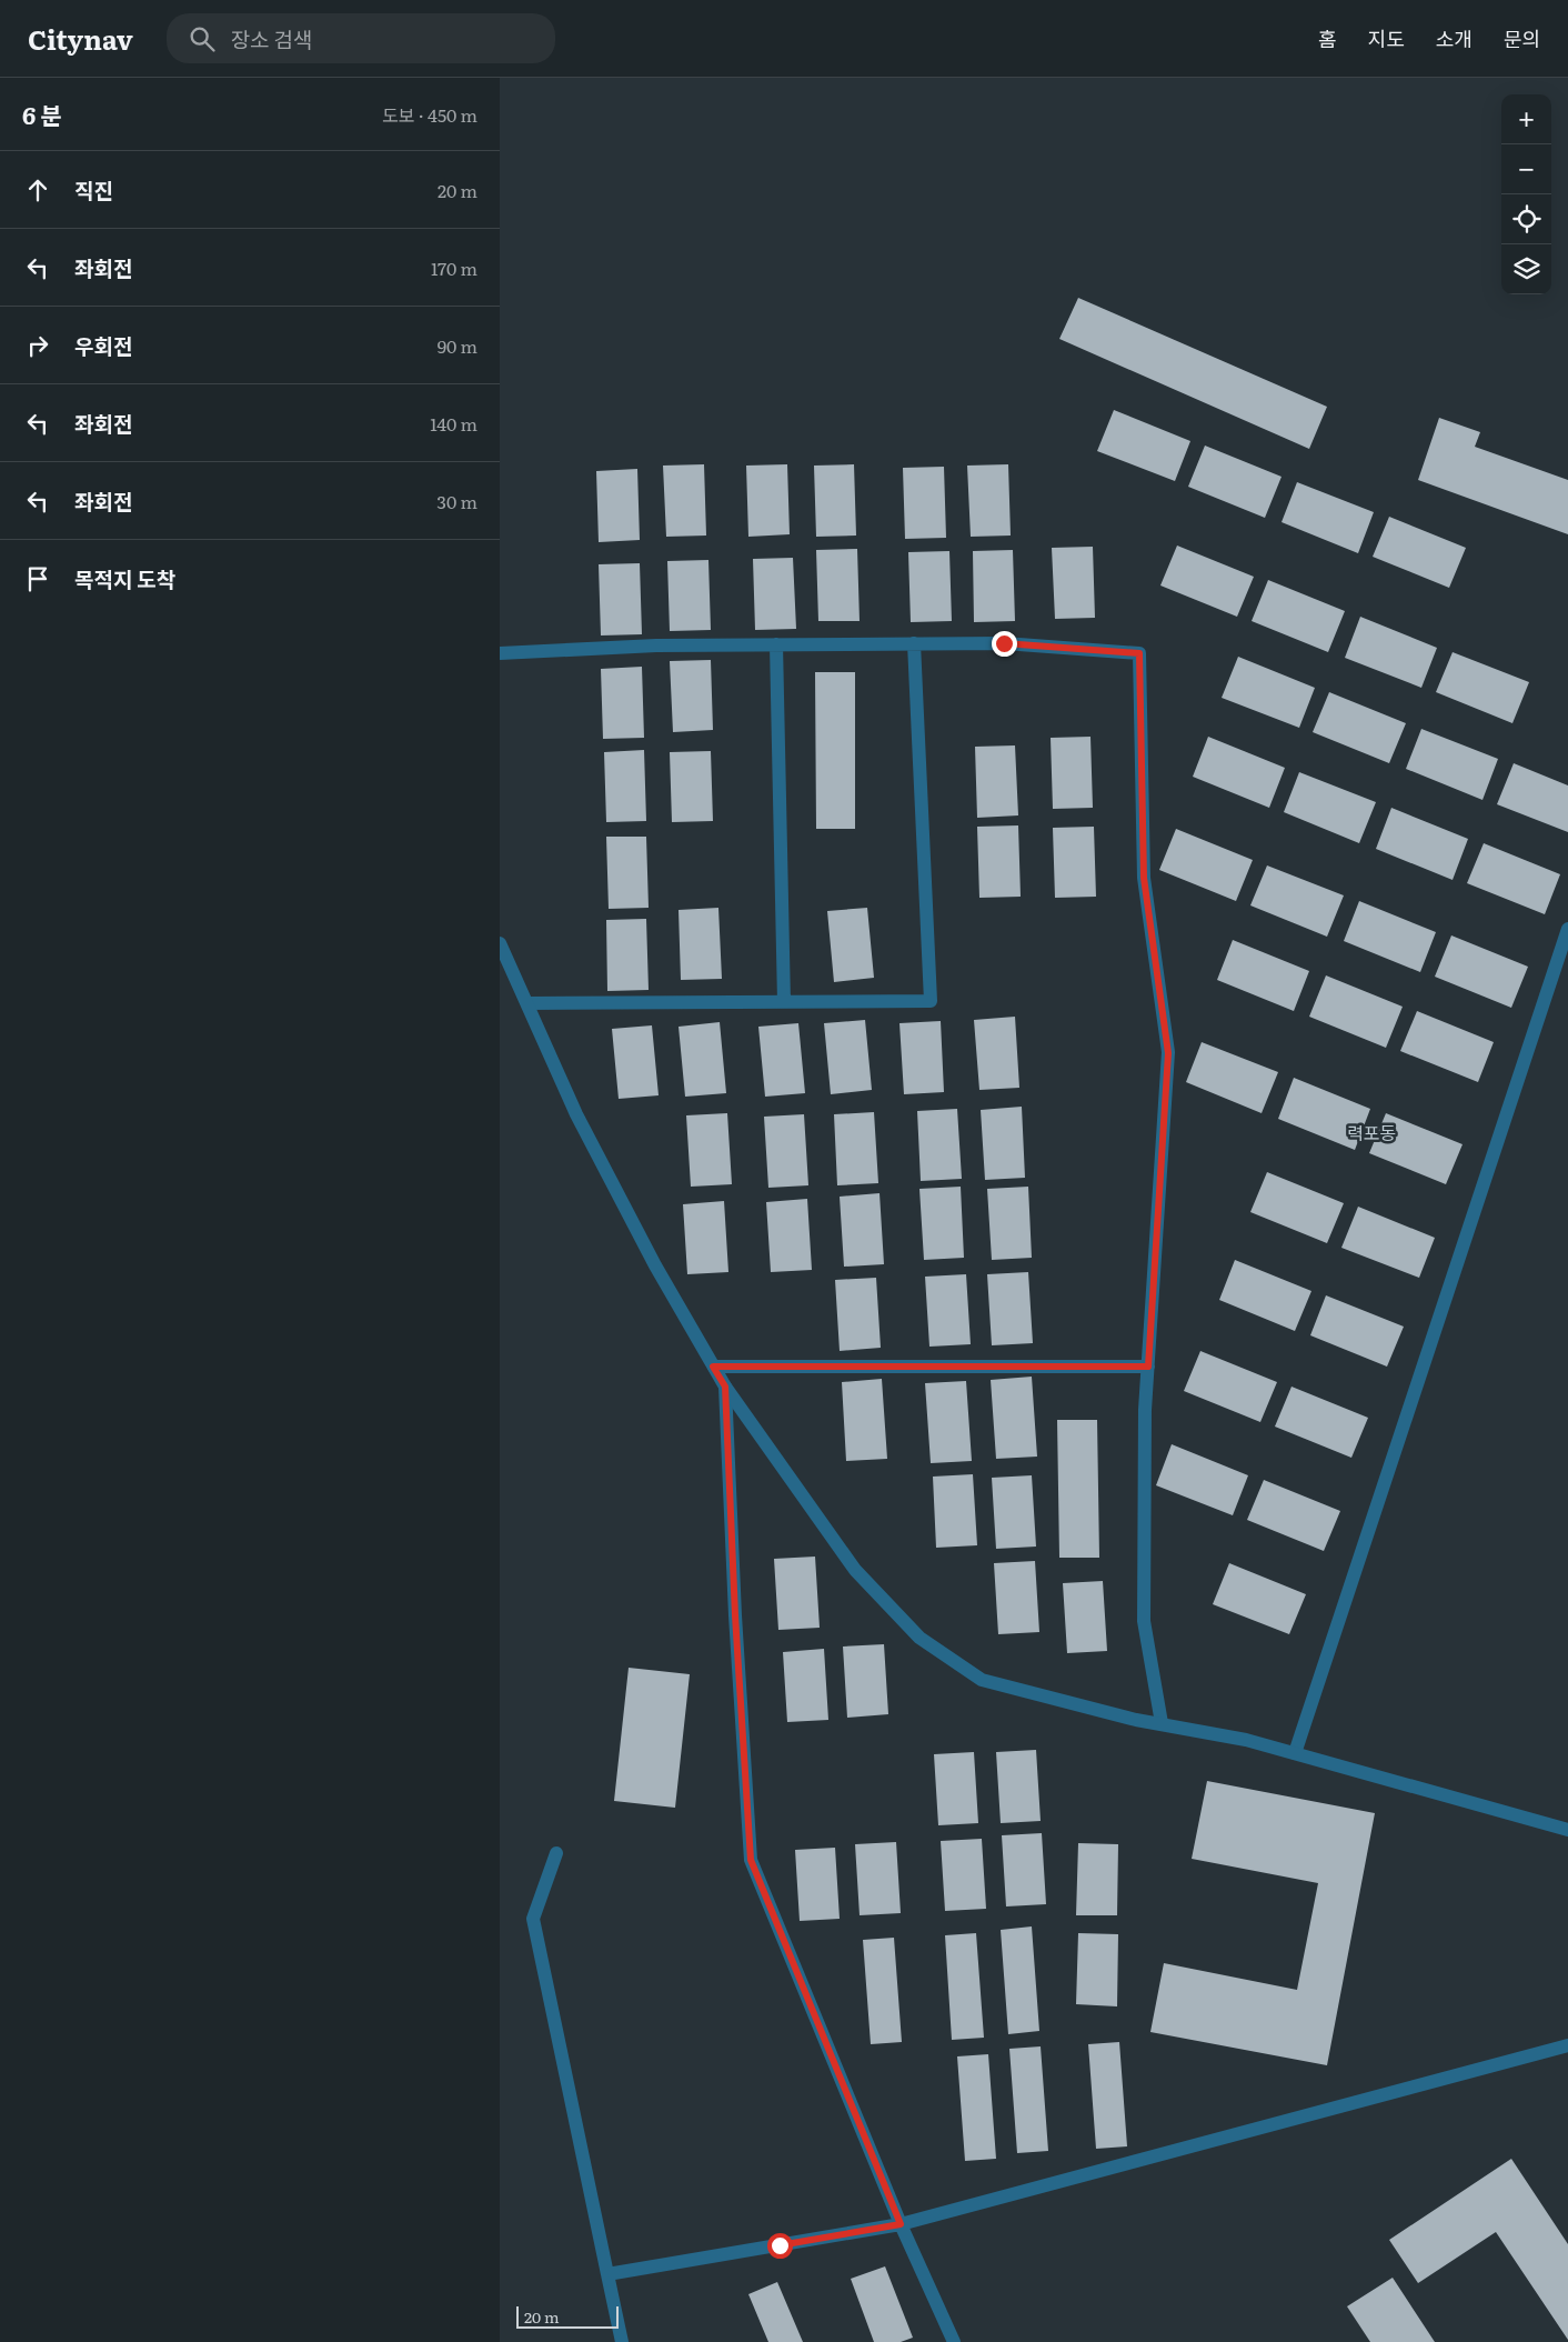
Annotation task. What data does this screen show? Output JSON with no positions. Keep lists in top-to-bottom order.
{
  "districts": ["력포동"],
  "scale_bar": "20 m",
  "page": {
    "header": "Citynav",
    "search": "장소 검색",
    "nav": [
      "홈",
      "지도",
      "소개",
      "문의"
    ],
    "heading": ["6 분", "도보 · 450 m"],
    "map_buttons": ["+", "−"],
    "list": [
      ["직진", "20 m"],
      ["좌회전", "170 m"],
      ["우회전", "90 m"],
      ["좌회전", "140 m"],
      ["좌회전", "30 m"],
      "목적지 도착"
    ],
    "scale": "20 m"
  }
}
